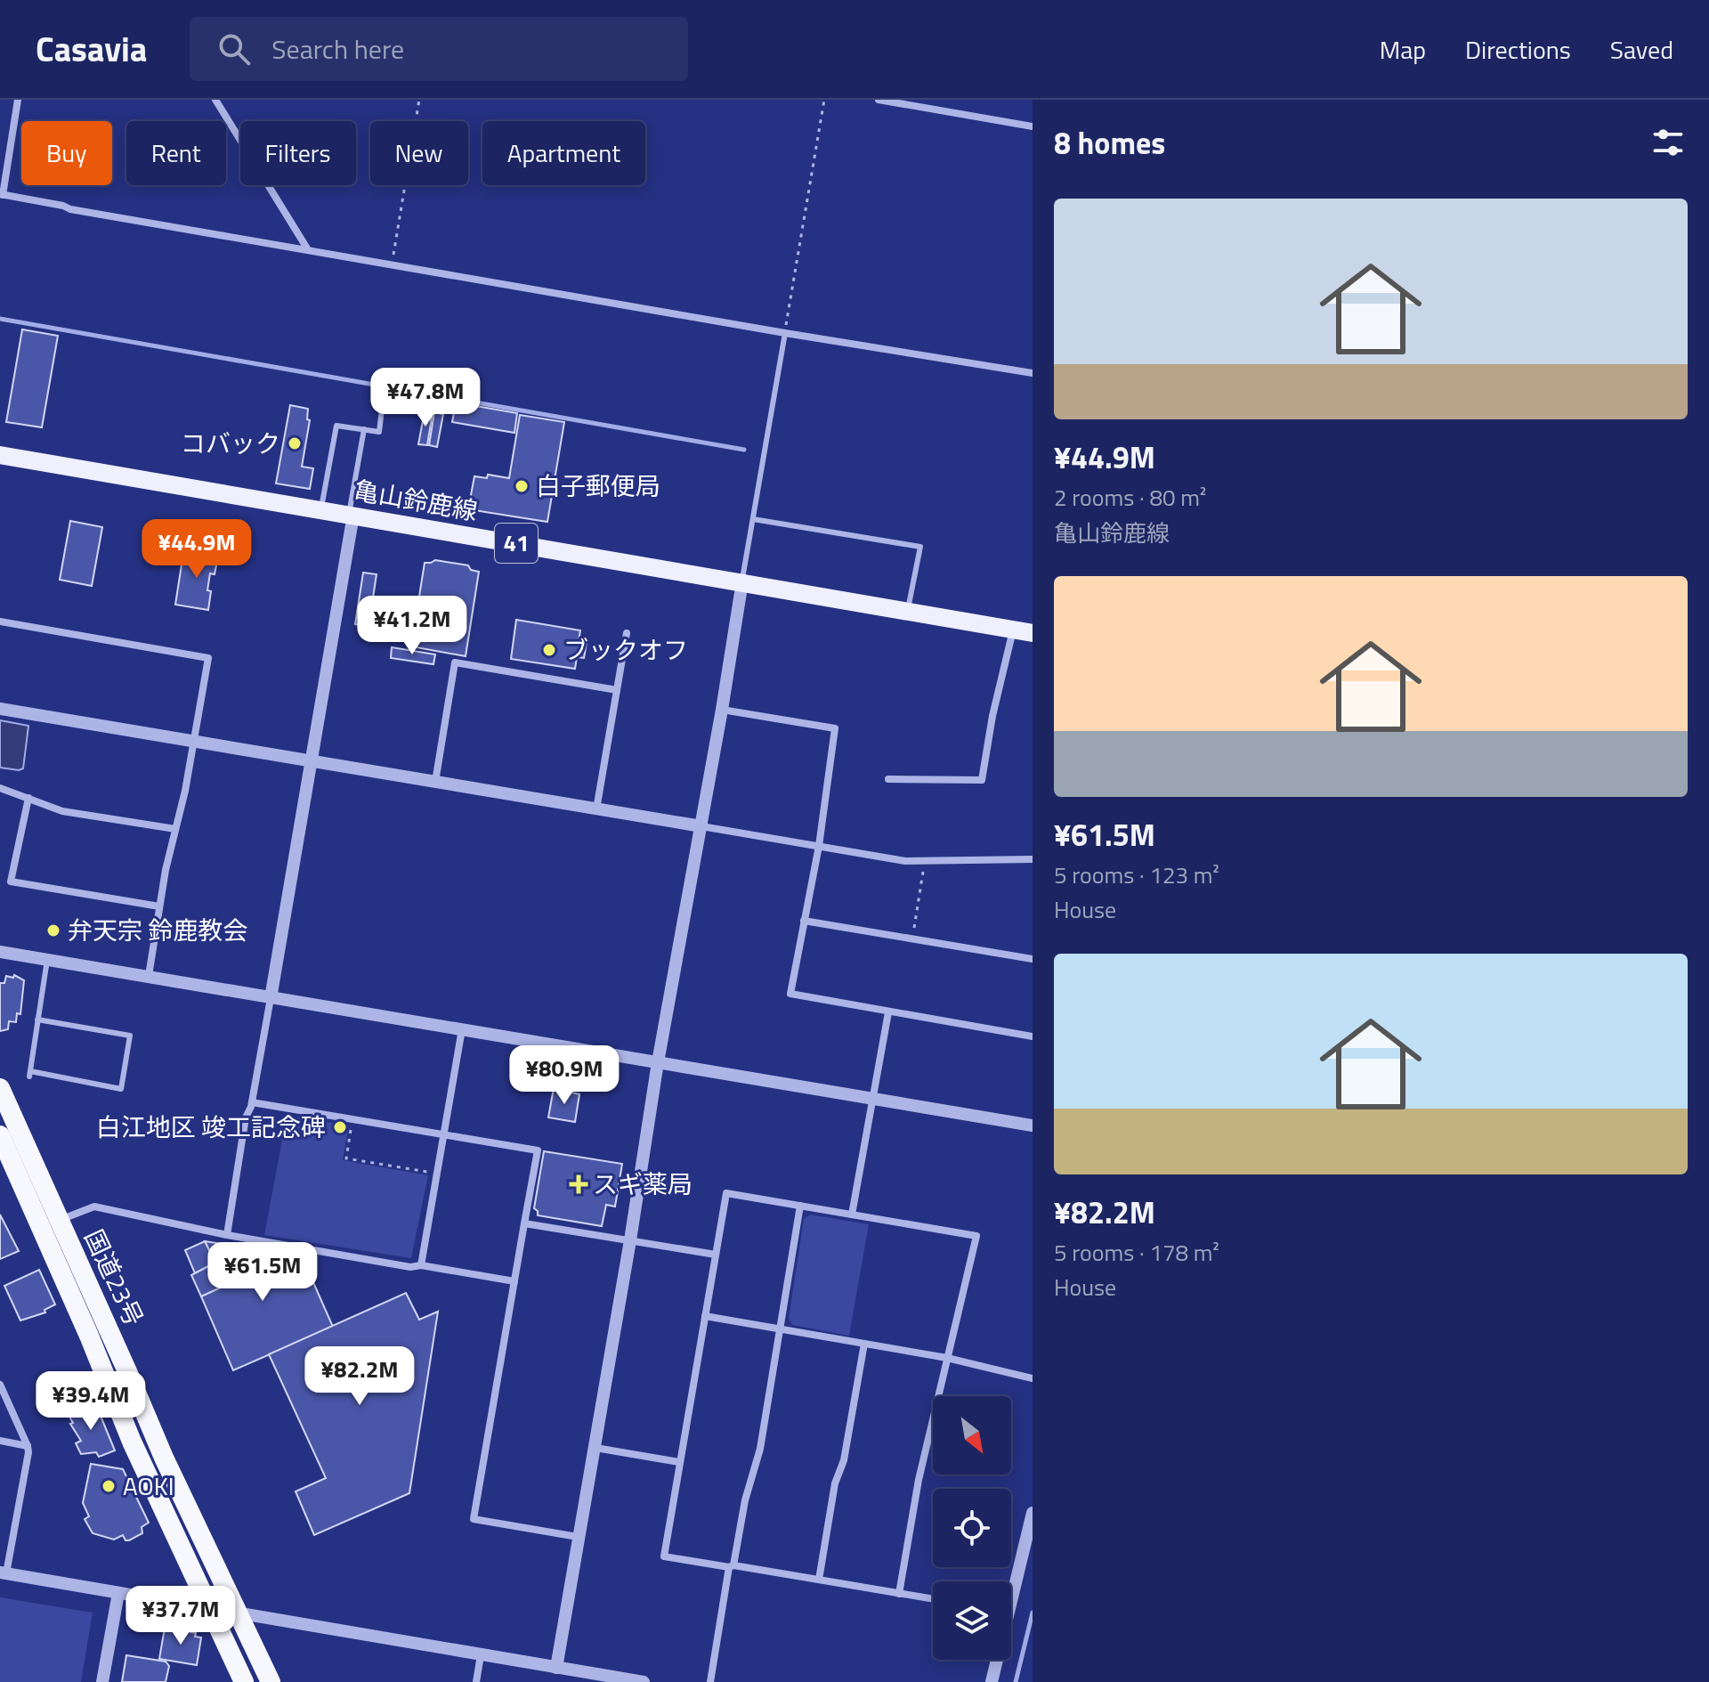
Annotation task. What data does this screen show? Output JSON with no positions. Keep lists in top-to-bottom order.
{
  "streets": {
    "highway": ["国道23号"],
    "main road": ["亀山鈴鹿線", "41"]
  },
  "places": {
    "other": [
      "コバック",
      "白子郵便局",
      "ブックオフ",
      "弁天宗 鈴鹿教会",
      "白江地区 竣工記念碑",
      "AOKI"
    ],
    "health": ["スギ薬局"]
  },
  "north": "bottom right",
  "page": {
    "header": "Casavia",
    "search": "Search here",
    "nav": ["Map", "Directions", "Saved"],
    "heading": "8 homes",
    "chip": [
      "Buy",
      "Rent",
      "Filters",
      "New",
      "Apartment"
    ],
    "list": [
      {
        "name": "¥44.9M",
        "note": "2 rooms · 80 m² · 亀山鈴鹿線"
      },
      {
        "name": "¥61.5M",
        "note": "5 rooms · 123 m² · House"
      },
      {
        "name": "¥82.2M",
        "note": "5 rooms · 178 m² · House"
      }
    ],
    "price": [
      "¥47.8M",
      "¥44.9M",
      "¥41.2M",
      "¥80.9M",
      "¥61.5M",
      "¥82.2M",
      "¥39.4M",
      "¥37.7M"
    ]
  }
}
